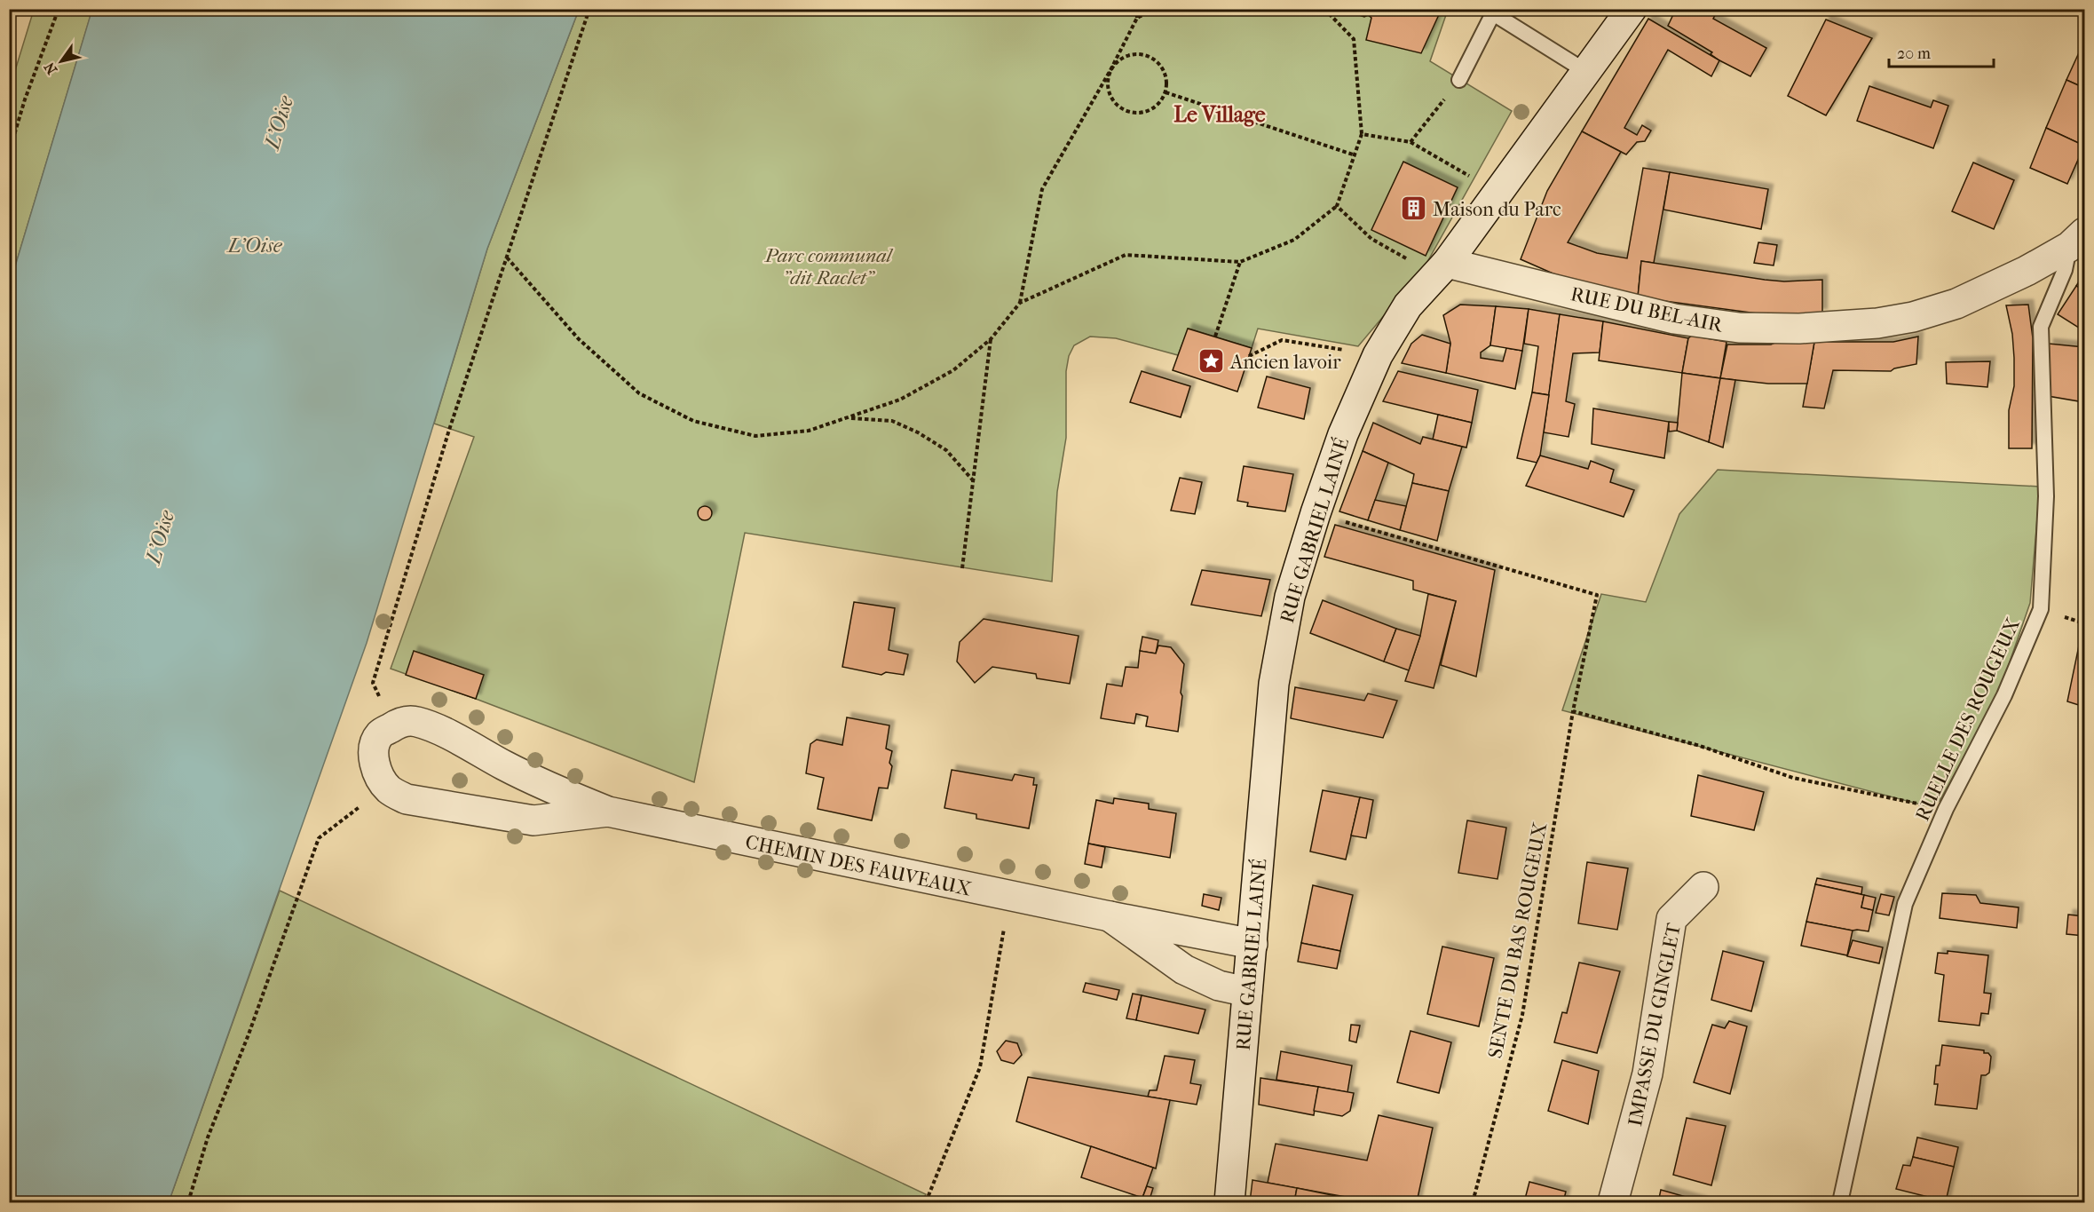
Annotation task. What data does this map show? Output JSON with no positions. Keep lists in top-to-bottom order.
{
  "streets": {
    "street": [
      "RUE DU BEL-AIR",
      "RUE GABRIEL LAINÉ",
      "CHEMIN DES FAUVEAUX",
      "IMPASSE DU GINGLET"
    ],
    "lane": ["RUELLE DES ROUGEUX"],
    "path": ["SENTE DU BAS ROUGEUX"]
  },
  "crossings": [
    ["RUE DU BEL-AIR", "RUE GABRIEL LAINÉ"],
    ["RUE DU BEL-AIR", "RUELLE DES ROUGEUX"],
    ["RUE GABRIEL LAINÉ", "CHEMIN DES FAUVEAUX"],
    ["RUE GABRIEL LAINÉ", "SENTE DU BAS ROUGEUX"]
  ],
  "districts": ["Le Village"],
  "water": ["L'Oise", "L’Oise"],
  "parks": ["Parc communal \"dit Raclet\""],
  "places": {
    "building": ["Maison du Parc"],
    "place": ["Ancien lavoir"]
  },
  "scale_bar": "20 m",
  "north": "bottom left"
}
